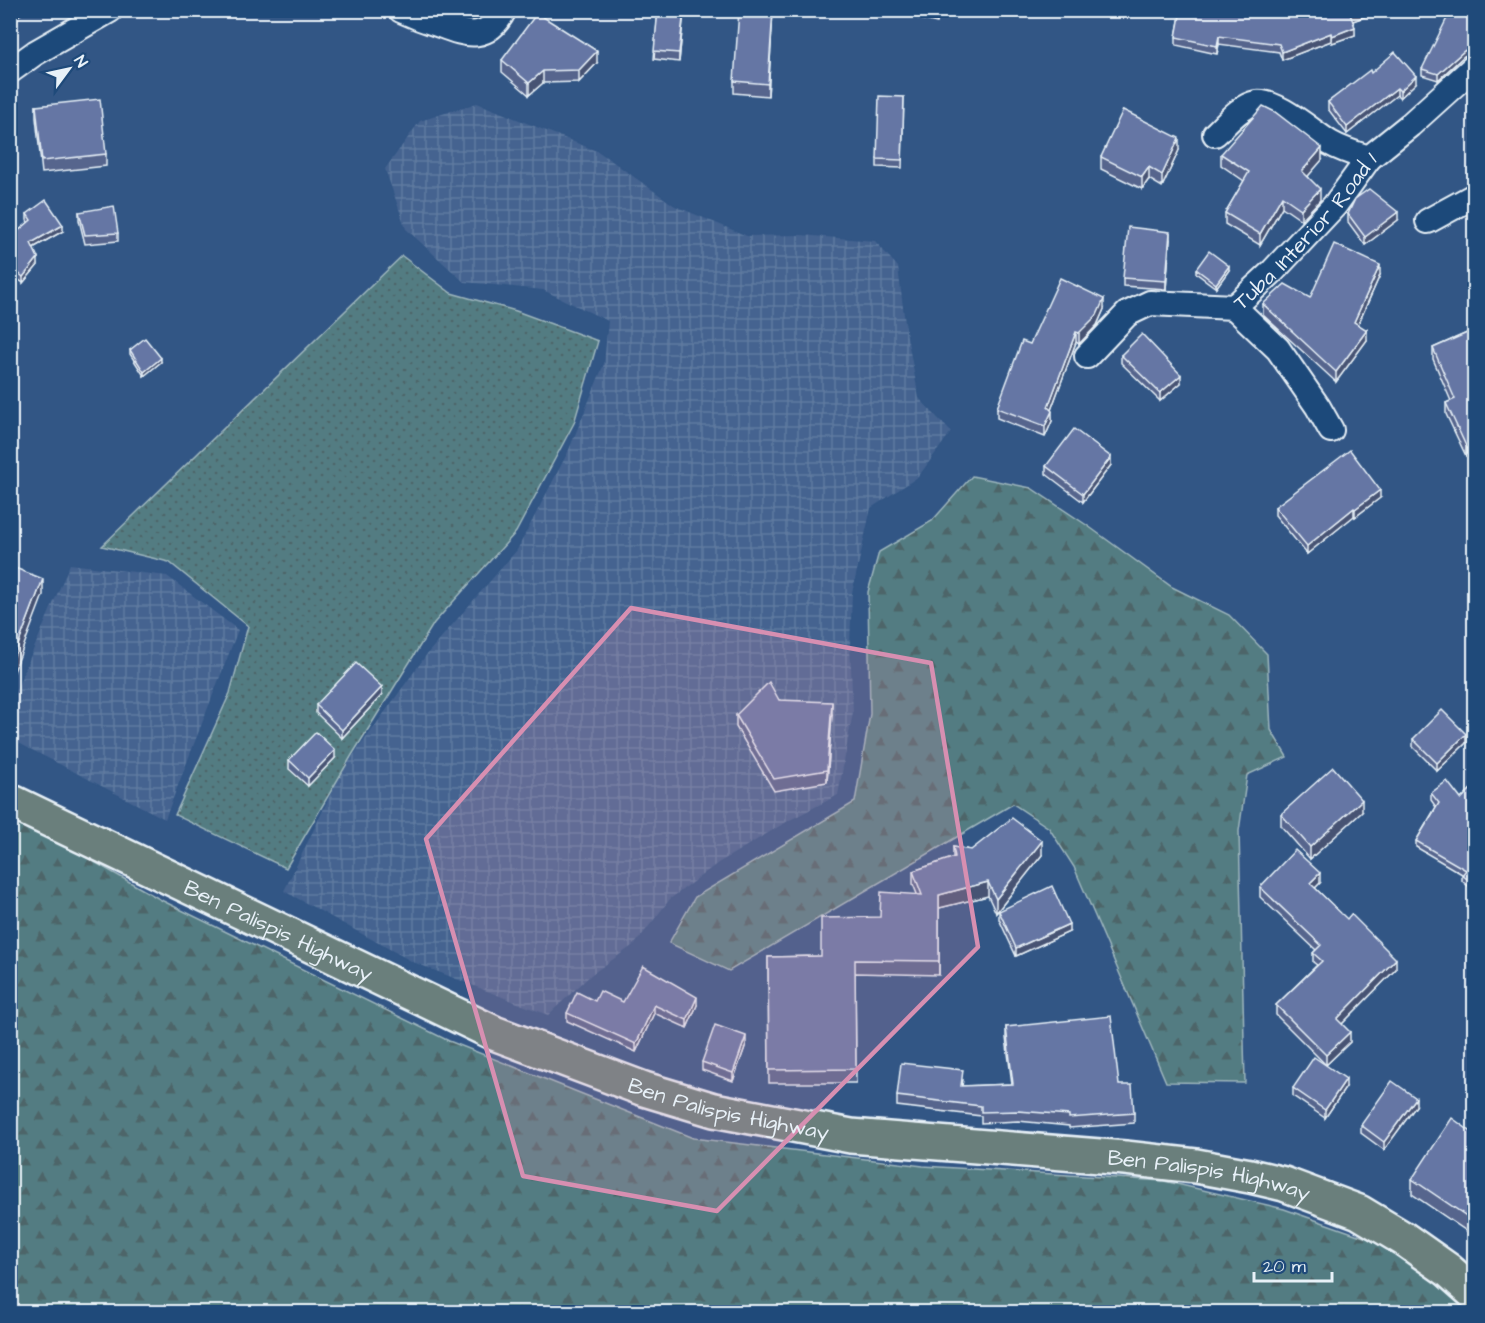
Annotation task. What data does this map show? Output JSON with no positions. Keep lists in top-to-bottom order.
{
  "streets": {
    "main road": ["Ben Palispis Highway"],
    "street": ["Tuba Interior Road 1"]
  },
  "scale_bar": "20 m",
  "north": "top right"
}
